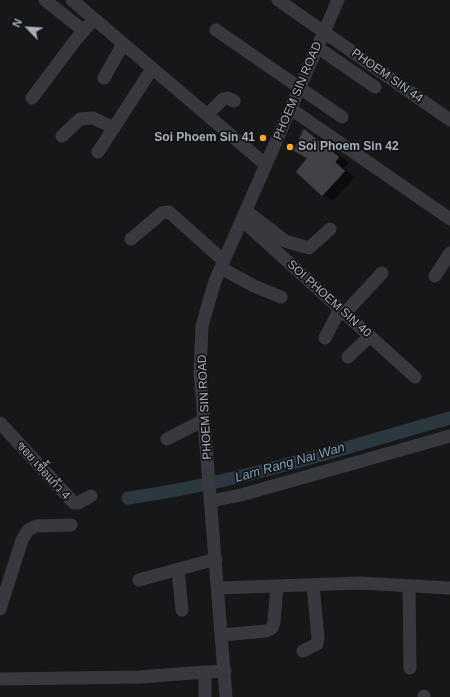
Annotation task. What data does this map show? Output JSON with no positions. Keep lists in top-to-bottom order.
{
  "streets": {
    "street": [
      "PHOEM SIN 44",
      "PHOEM SIN ROAD",
      "SOI PHOEM SIN 40",
      "ซอย เชื้อแก้ว 4"
    ]
  },
  "crossings": [
    ["PHOEM SIN 44", "PHOEM SIN ROAD"],
    ["PHOEM SIN ROAD", "SOI PHOEM SIN 40"]
  ],
  "water": ["Lam Rang Nai Wan"],
  "places": ["Soi Phoem Sin 41", "Soi Phoem Sin 42"],
  "north": "top left"
}
